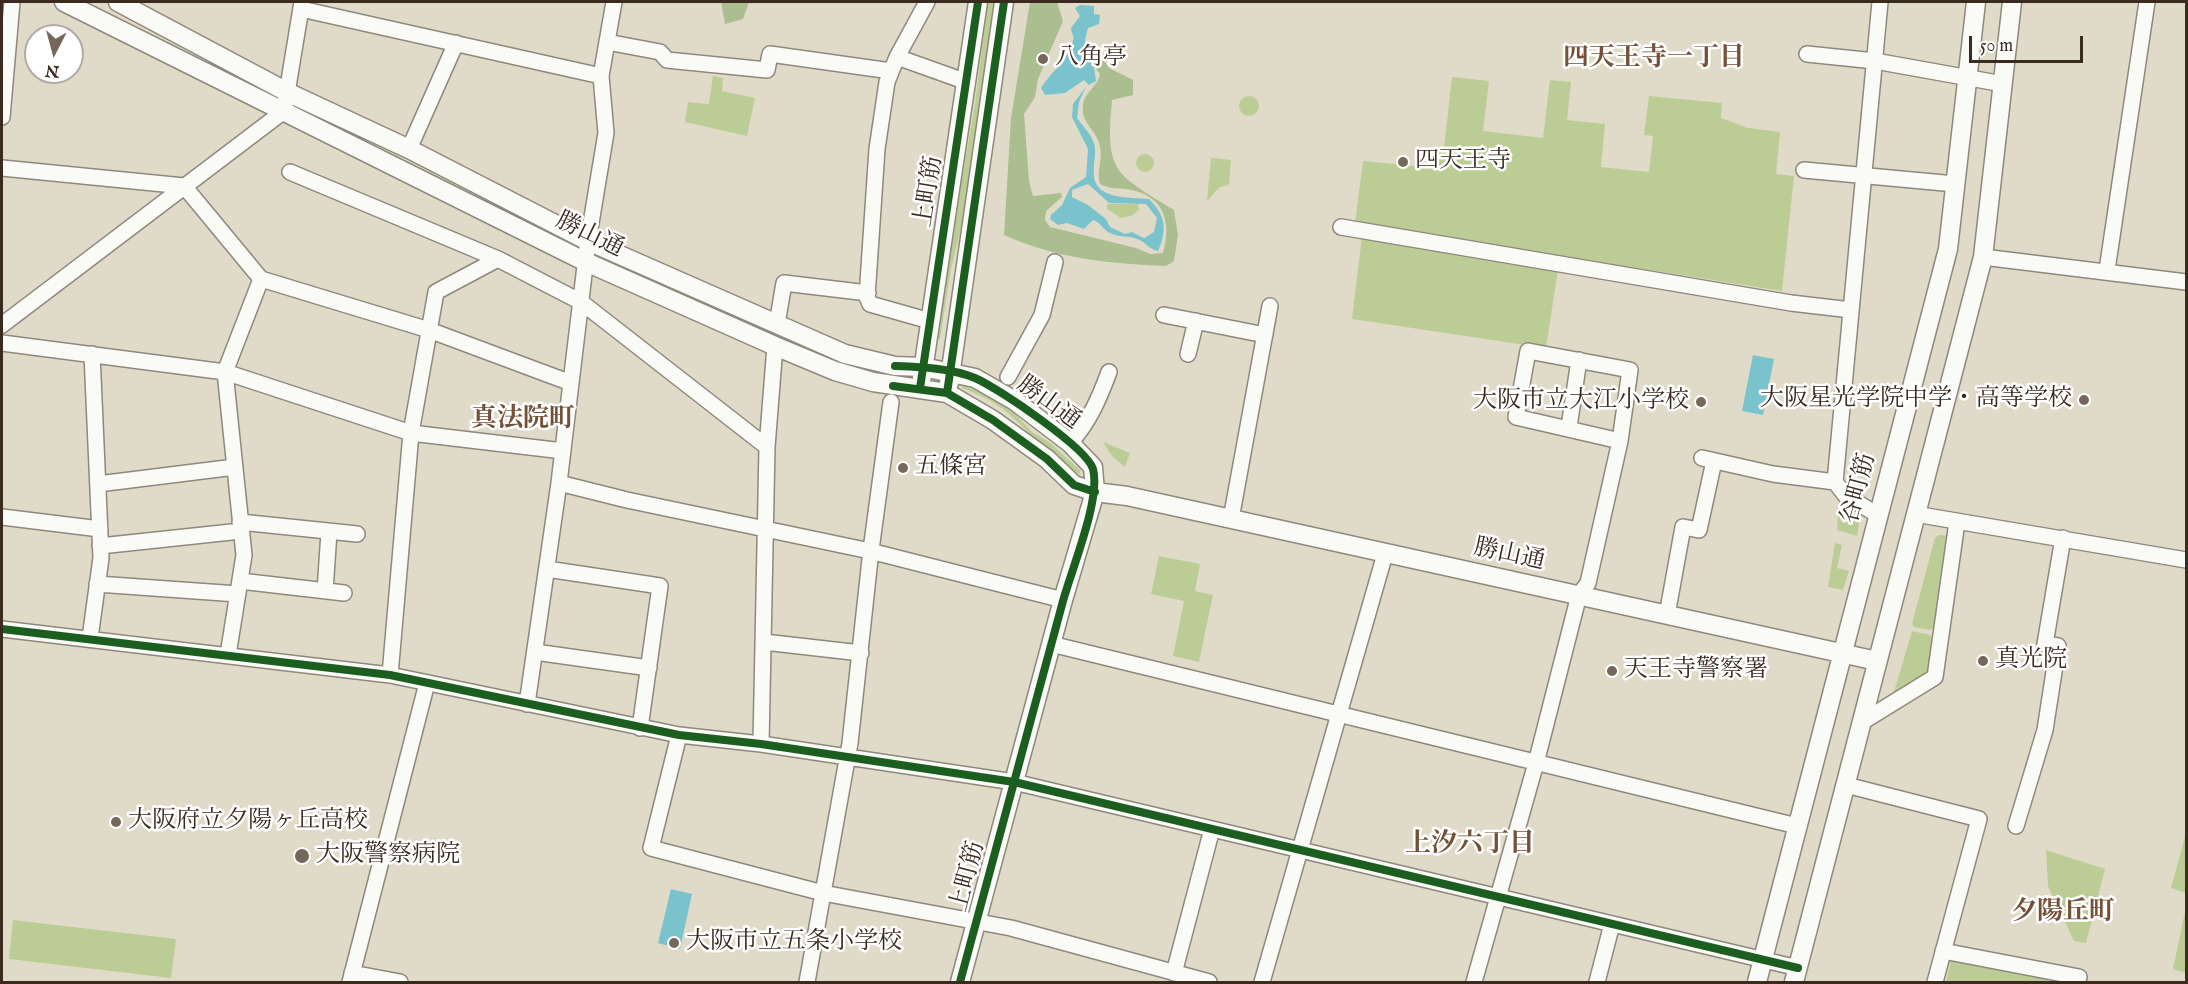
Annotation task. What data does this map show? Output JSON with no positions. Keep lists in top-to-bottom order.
{
  "streets": {
    "main road": ["上町筋", "勝山通", "谷町筋"]
  },
  "crossings": [
    ["上町筋", "勝山通"],
    ["勝山通", "谷町筋"]
  ],
  "districts": [
    "四天王寺一丁目",
    "真法院町",
    "上汐六丁目",
    "夕陽丘町"
  ],
  "places": [
    "八角亭",
    "四天王寺",
    "大阪星光学院中学・高等学校",
    "大阪市立大江小学校",
    "五條宮",
    "真光院",
    "天王寺警察署",
    "大阪府立夕陽ヶ丘高校",
    "大阪警察病院",
    "大阪市立五条小学校"
  ],
  "scale_bar": "50 m",
  "north": "bottom"
}
